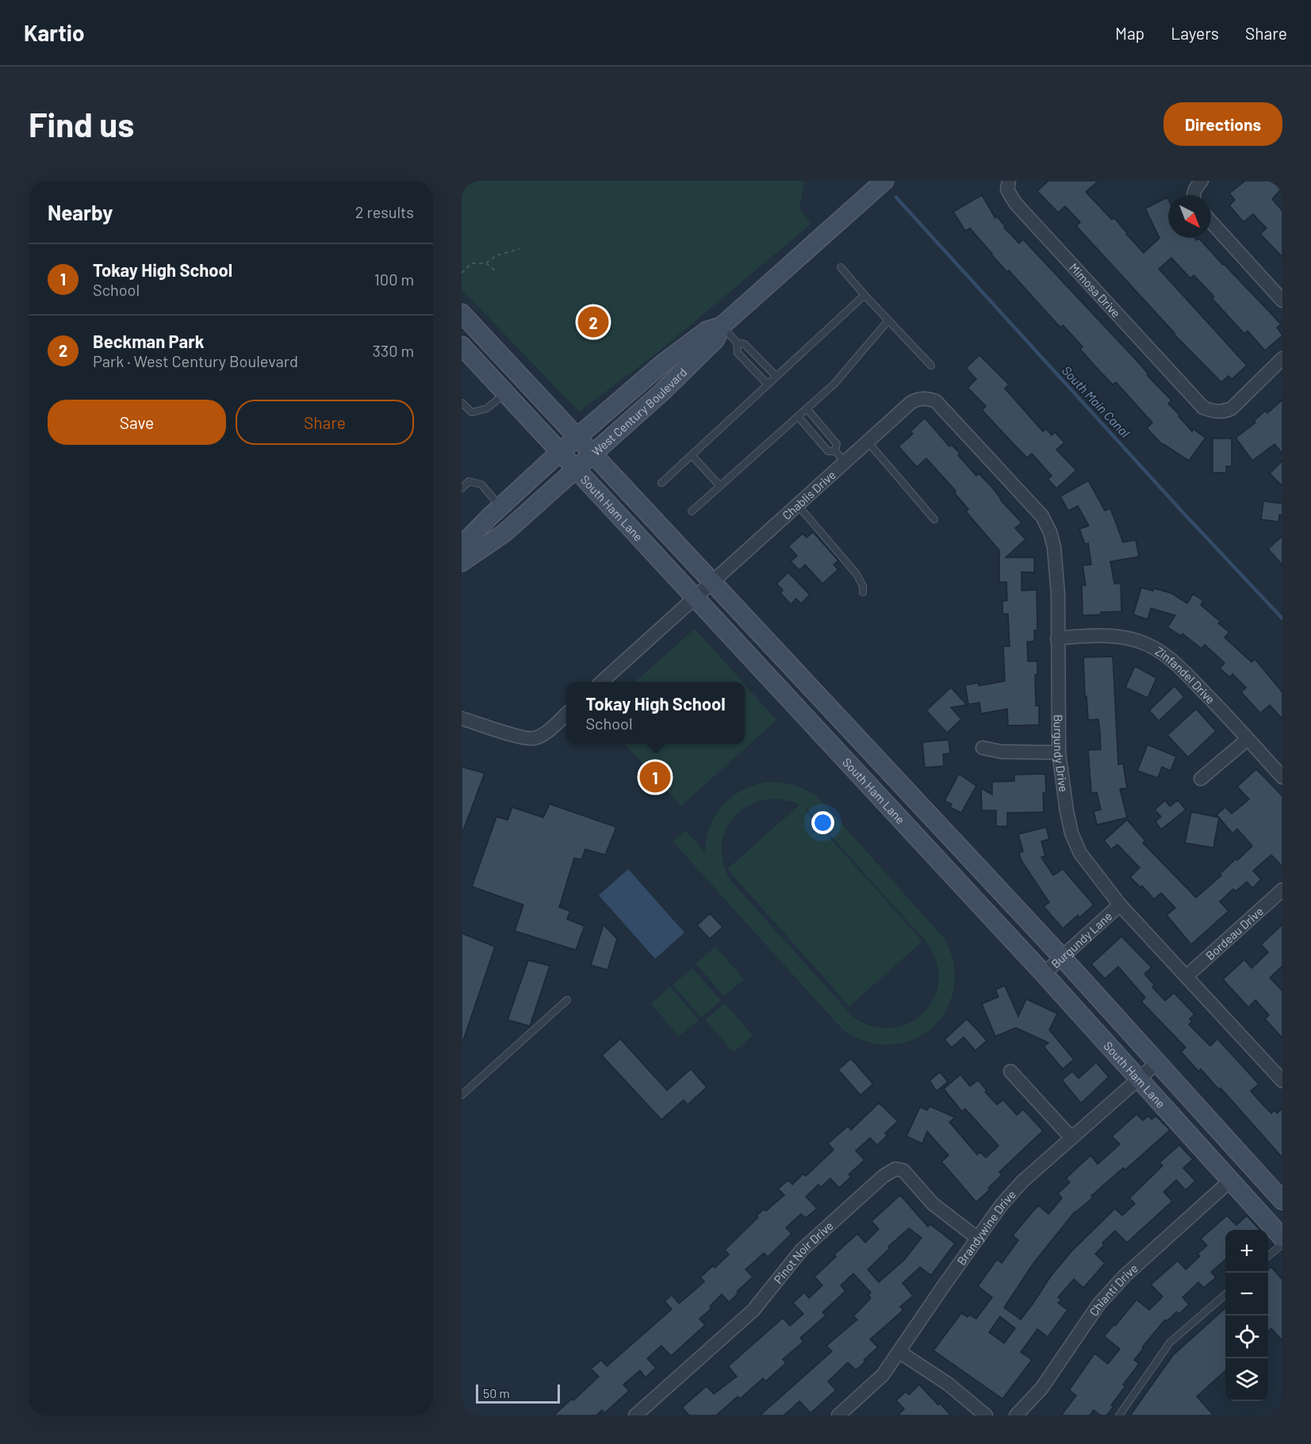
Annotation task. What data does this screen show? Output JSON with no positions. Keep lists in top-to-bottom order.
{
  "streets": {
    "main road": ["West Century Boulevard", "South Ham Lane"],
    "street": [
      "Mimosa Drive",
      "Chablis Drive",
      "Zinfandel Drive",
      "Burgundy Drive",
      "Bordeau Drive",
      "Burgundy Lane",
      "Brandywine Drive",
      "Pinot Noir Drive",
      "Chianti Drive"
    ]
  },
  "crossings": [
    ["West Century Boulevard", "South Ham Lane"],
    ["Chablis Drive", "South Ham Lane"],
    ["Chablis Drive", "Burgundy Drive"],
    ["South Ham Lane", "Burgundy Lane"],
    ["South Ham Lane", "Brandywine Drive"],
    ["South Ham Lane", "Chianti Drive"],
    ["Zinfandel Drive", "Burgundy Drive"],
    ["Burgundy Drive", "Bordeau Drive"],
    ["Burgundy Drive", "Burgundy Lane"],
    ["Brandywine Drive", "Pinot Noir Drive"]
  ],
  "water": ["South Main Canal"],
  "scale_bar": "50 m",
  "north": "bottom right",
  "page": {
    "header": "Kartio",
    "nav": ["Map", "Layers", "Share"],
    "buttons": [
      "Directions",
      ["Save", "Share"]
    ],
    "title": "Find us",
    "heading": ["Nearby", "2 results"],
    "list": [
      {
        "mark": "1",
        "name": "Tokay High School",
        "note": "School",
        "value": "100 m"
      },
      {
        "mark": "2",
        "name": "Beckman Park",
        "note": "Park · West Century Boulevard",
        "value": "330 m"
      }
    ],
    "pins": ["2", "1"],
    "popup": ["Tokay High School", "School"],
    "map_buttons": ["+", "−"],
    "scale": "50 m"
  }
}
